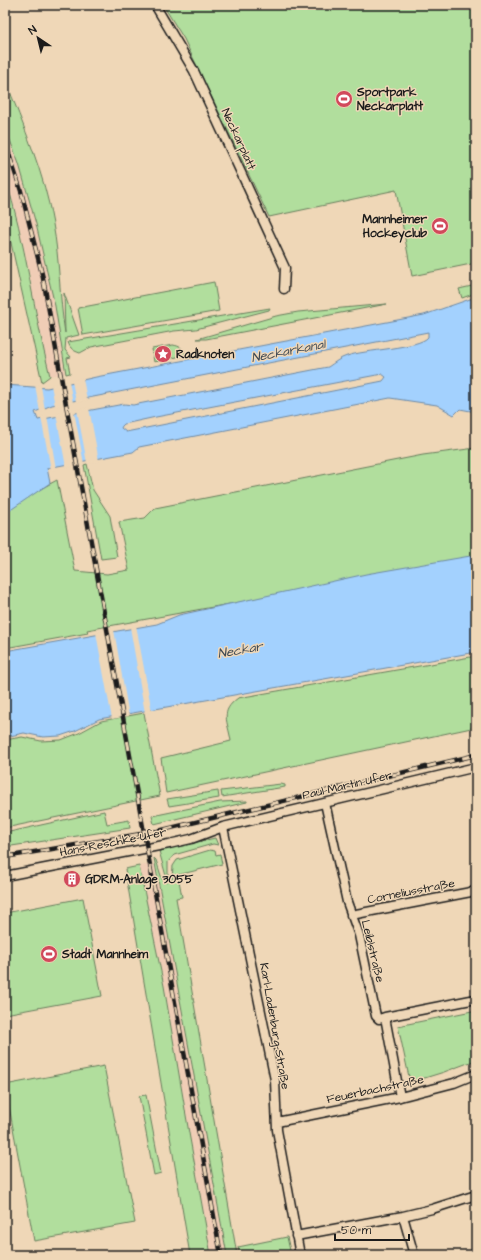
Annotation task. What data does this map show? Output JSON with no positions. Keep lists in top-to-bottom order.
{
  "streets": {
    "street": [
      "Neckarplatt",
      "Paul-Martin-Ufer",
      "Hans-Reschke-Ufer",
      "Corneliusstraße",
      "Leiblstraße",
      "Karl-Ladenburg-Straße",
      "Feuerbachstraße"
    ]
  },
  "crossings": [
    ["Paul-Martin-Ufer", "Hans-Reschke-Ufer"],
    ["Paul-Martin-Ufer", "Leiblstraße"],
    ["Paul-Martin-Ufer", "Karl-Ladenburg-Straße"],
    ["Hans-Reschke-Ufer", "Karl-Ladenburg-Straße"],
    ["Corneliusstraße", "Leiblstraße"],
    ["Karl-Ladenburg-Straße", "Feuerbachstraße"]
  ],
  "water": ["Neckarkanal", "Neckar"],
  "places": {
    "sports": ["Sportpark Neckarplatt", "Mannheimer Hockeyclub", "Stadt Mannheim"],
    "place": ["Radknoten"],
    "building": ["GDRM-Anlage 3055"]
  },
  "scale_bar": "50 m",
  "north": "top left"
}
